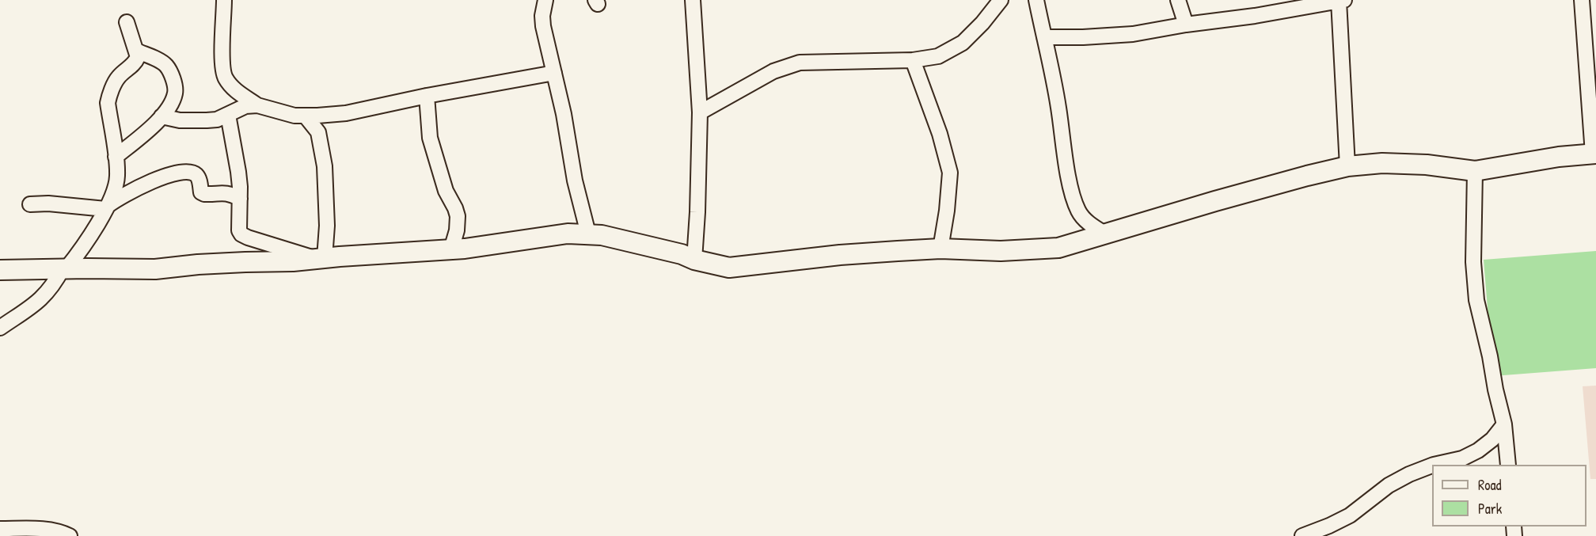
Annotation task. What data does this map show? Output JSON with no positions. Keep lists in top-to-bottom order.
{
  "legend": ["Road", "Park"]
}
